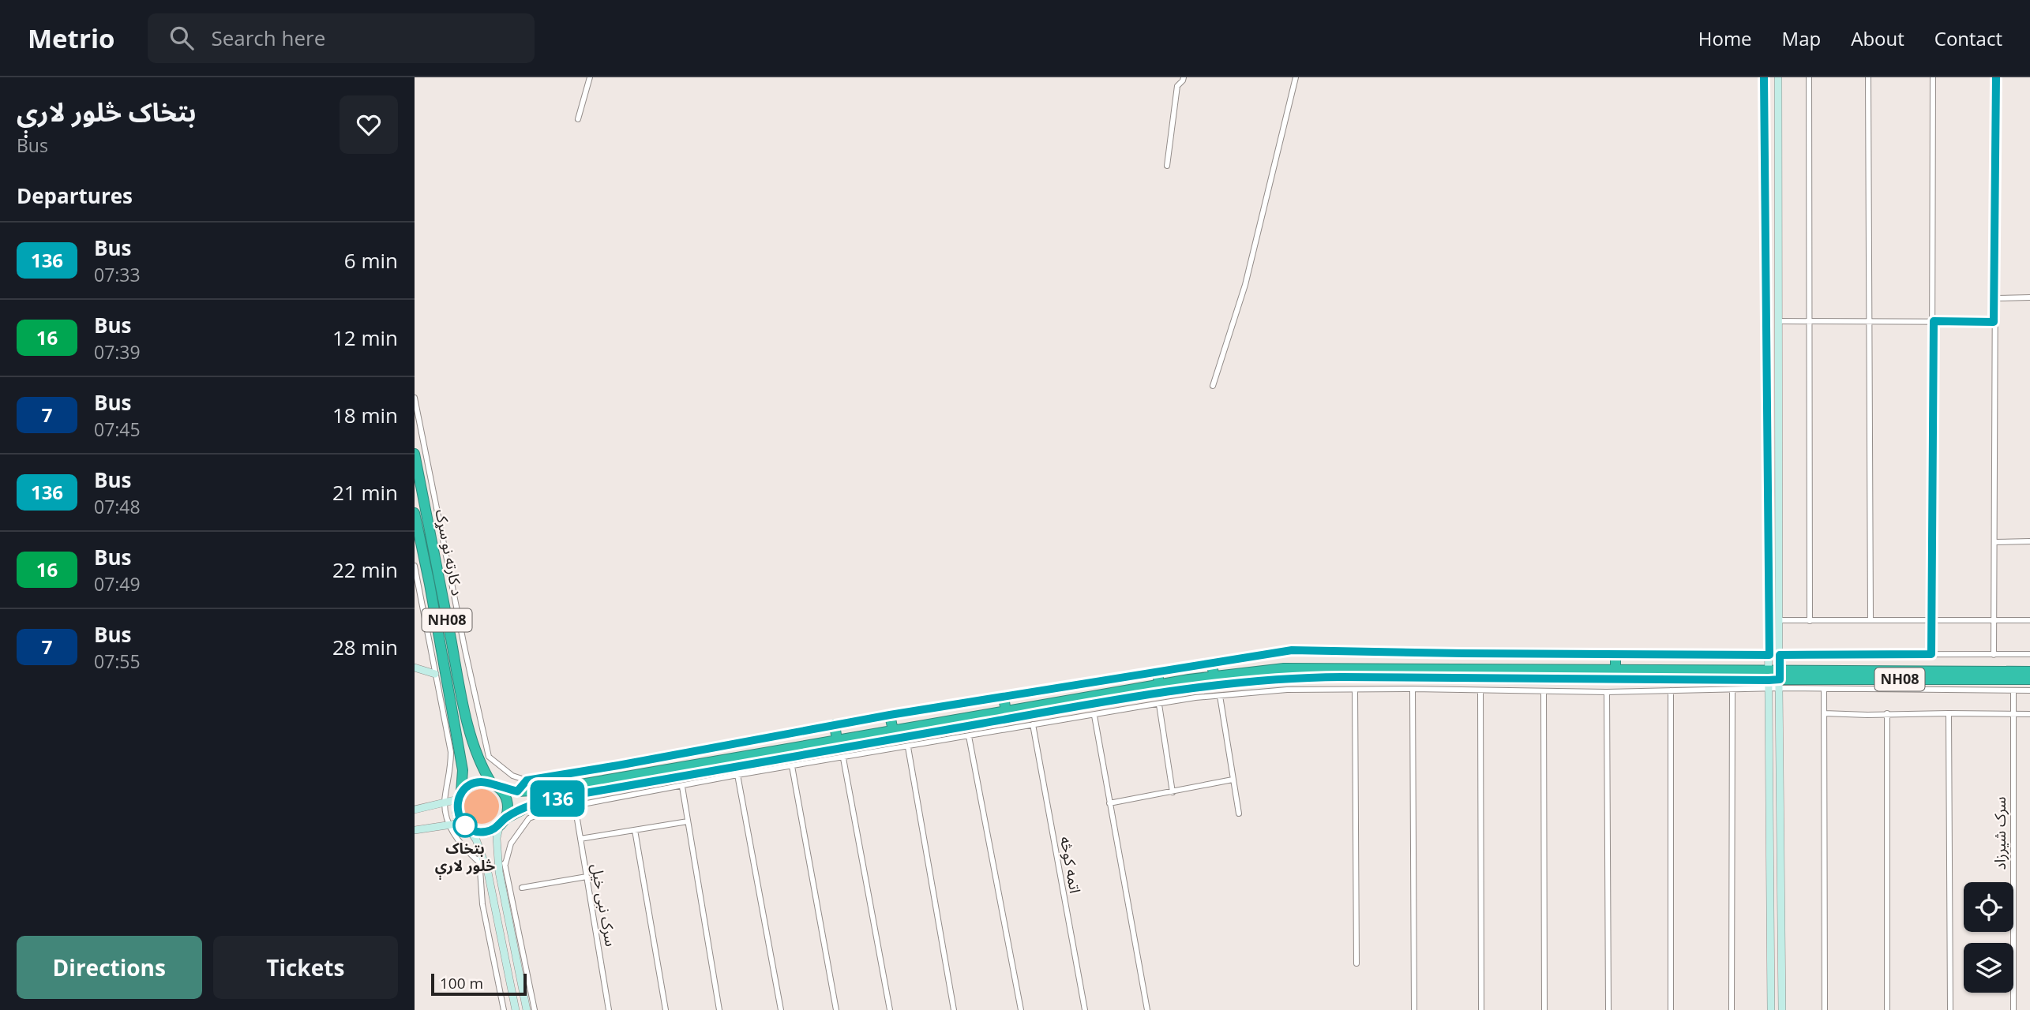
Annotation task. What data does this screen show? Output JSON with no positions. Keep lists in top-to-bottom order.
{
  "streets": {
    "highway": ["د کارته نو سړک", "NH08"],
    "street": ["سرک شیرزاد", "اتمه کوڅه", "سرک نبی خیل"]
  },
  "crossings": [
    ["د کارته نو سړک", "NH08"]
  ],
  "places": ["بتخاک څلور لارې"],
  "lines": ["bus line 136"],
  "scale_bar": "100 m",
  "page": {
    "header": "Metrio",
    "search": "Search here",
    "nav": [
      "Home",
      "Map",
      "About",
      "Contact"
    ],
    "heading": [
      ["بتخاک څلور لارې", "Bus"],
      "Departures"
    ],
    "on_map": "136",
    "list": [
      {
        "mark": "136",
        "name": "Bus",
        "note": "07:33",
        "value": "6 min"
      },
      {
        "mark": "16",
        "name": "Bus",
        "note": "07:39",
        "value": "12 min"
      },
      {
        "mark": "7",
        "name": "Bus",
        "note": "07:45",
        "value": "18 min"
      },
      {
        "mark": "136",
        "name": "Bus",
        "note": "07:48",
        "value": "21 min"
      },
      {
        "mark": "16",
        "name": "Bus",
        "note": "07:49",
        "value": "22 min"
      },
      {
        "mark": "7",
        "name": "Bus",
        "note": "07:55",
        "value": "28 min"
      }
    ],
    "buttons": ["Directions", "Tickets"],
    "scale": "100 m"
  }
}
